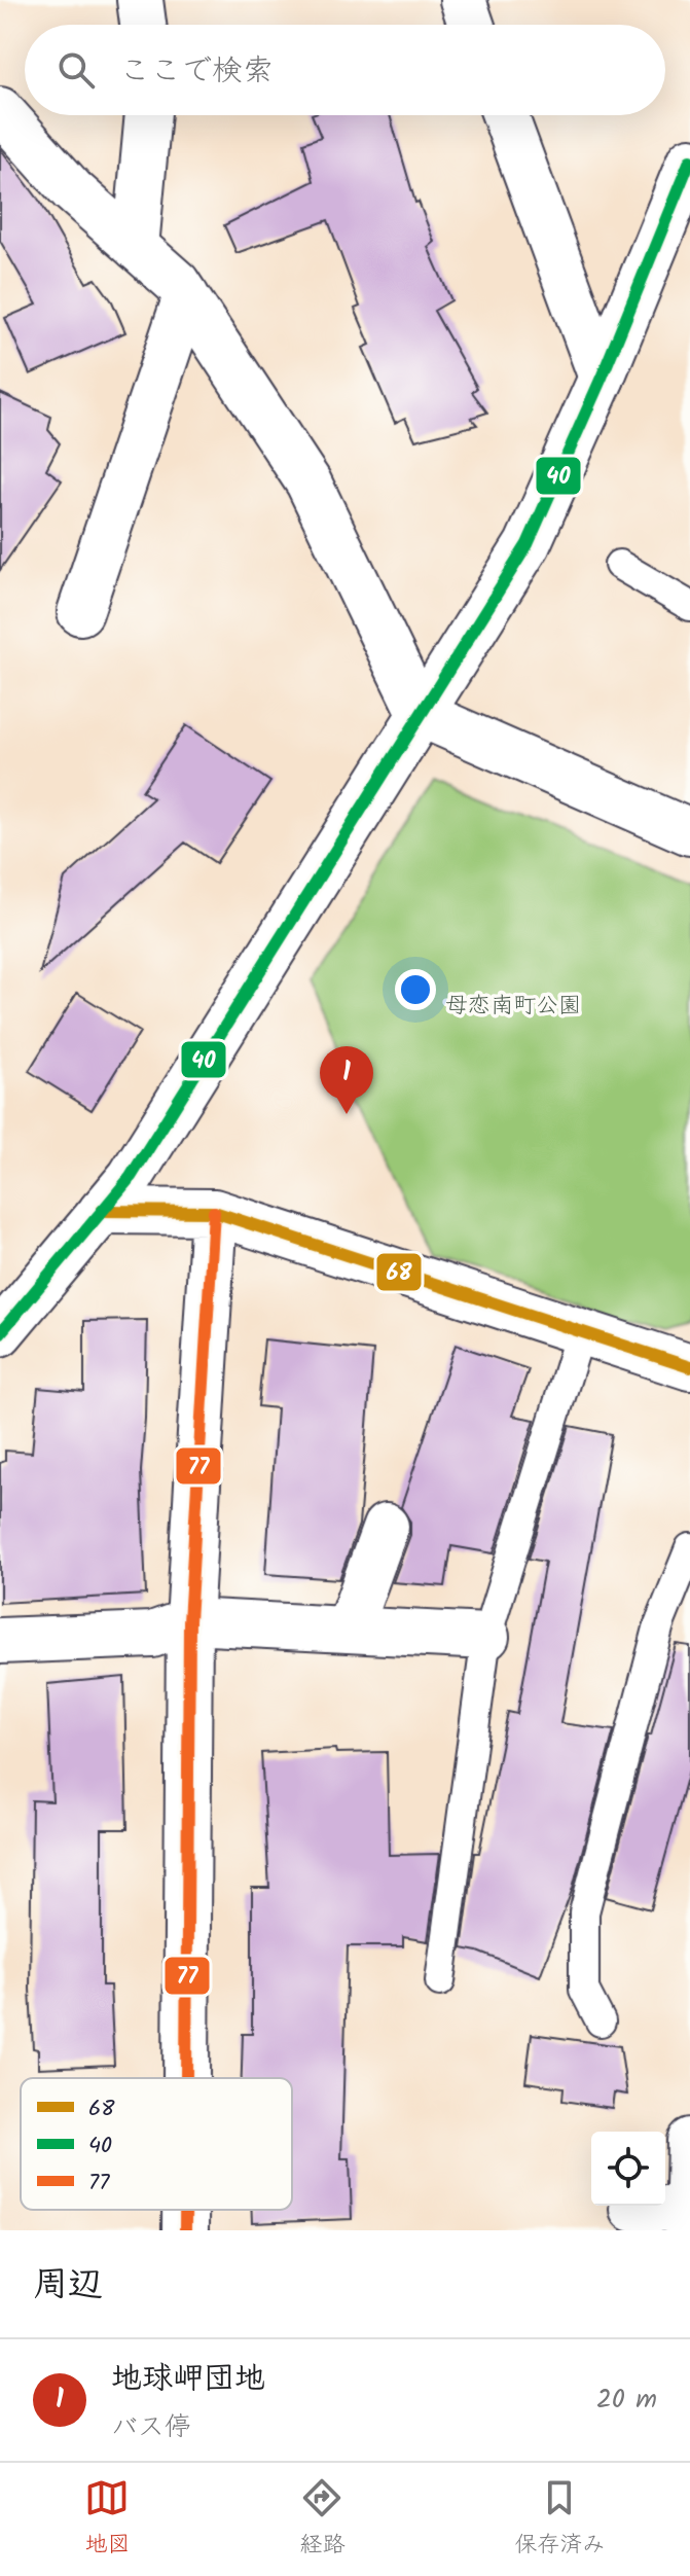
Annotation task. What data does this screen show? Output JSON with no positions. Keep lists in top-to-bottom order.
{
  "parks": ["母恋南町公園"],
  "lines": ["transit line 40", "transit line 68", "transit line 77"],
  "legend": ["68", "40", "77"],
  "page": {
    "search": "ここで検索",
    "pins": "1",
    "heading": "周辺",
    "list": [
      {
        "mark": "1",
        "name": "地球岬団地",
        "note": "バス停",
        "value": "20 m"
      }
    ],
    "nav": ["地図", "経路", "保存済み"]
  }
}
